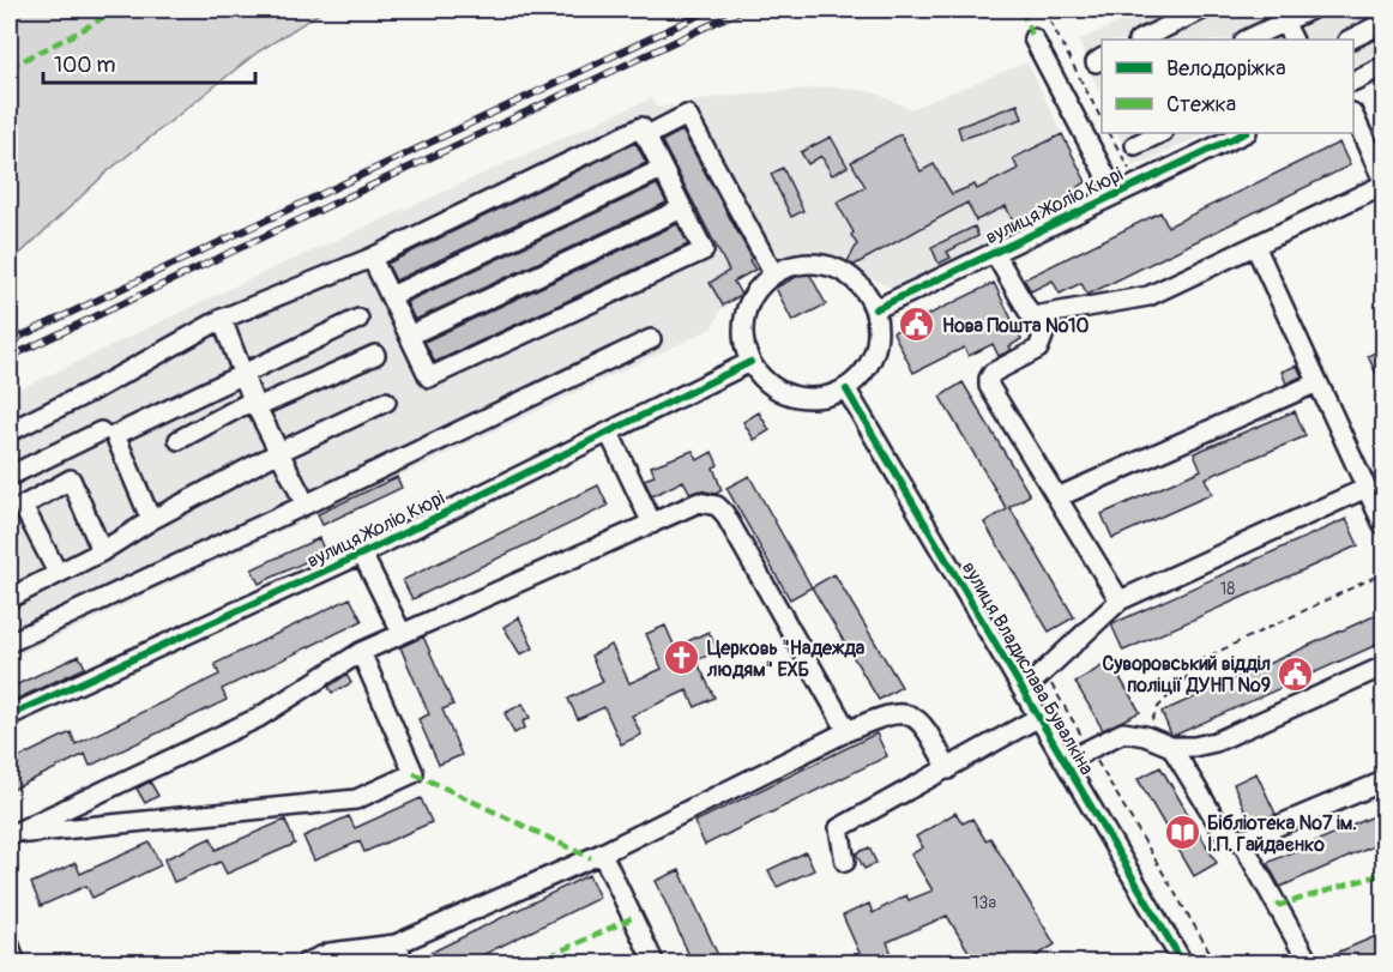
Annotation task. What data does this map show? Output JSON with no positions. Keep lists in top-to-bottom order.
{
  "streets": {
    "street": ["вулиця Жоліо Кюрі", "вулиця Владислава Бувалкіна"]
  },
  "crossings": [
    ["вулиця Жоліо Кюрі", "вулиця Владислава Бувалкіна"]
  ],
  "places": {
    "public building": ["Нова Пошта №10", "Суворовський відділ поліції ДУНП №9"],
    "church": ["Церковь \"Надежда людям\" ЕХБ"],
    "library": ["Бібліотека №7 ім. І.П. Гайдаєнко"]
  },
  "house_numbers": ["18", "13а"],
  "legend": ["Велодоріжка", "Стежка"],
  "scale_bar": "100 m"
}
